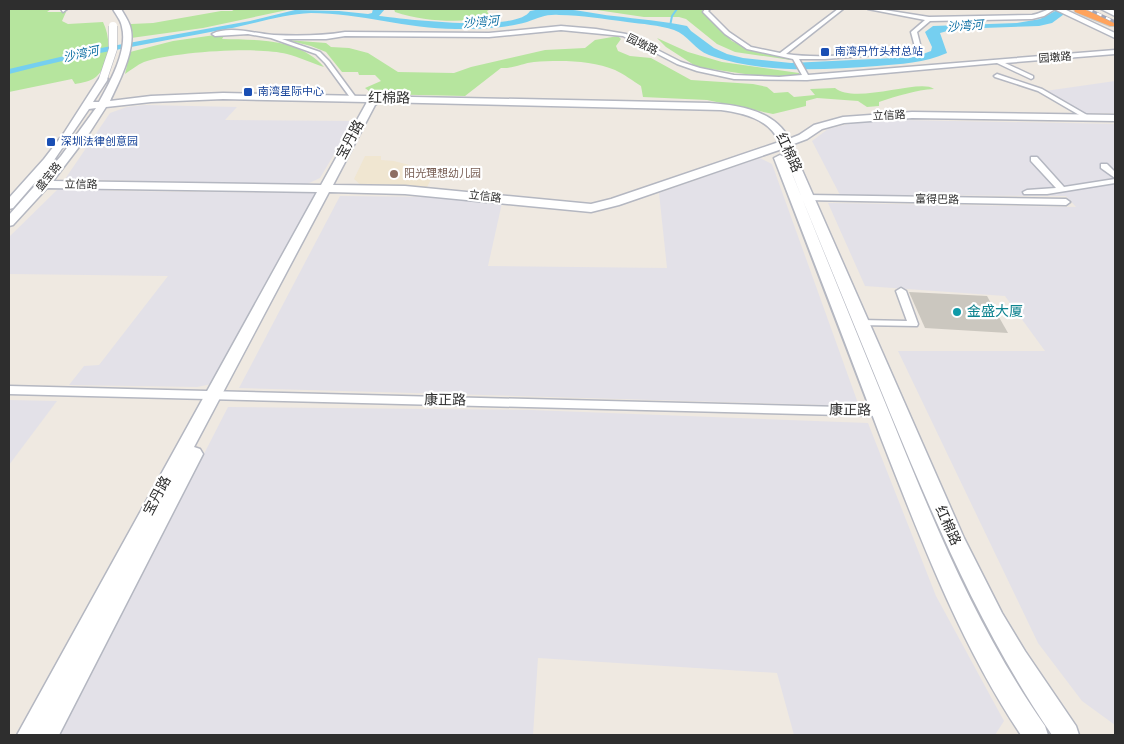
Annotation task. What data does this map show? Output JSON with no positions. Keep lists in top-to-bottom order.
{
  "streets": {
    "main road": [
      "红棉路",
      "立信路",
      "宝丹路",
      "盛宝路"
    ],
    "street": ["园墩路", "富得巴路", "康正路"]
  },
  "crossings": [
    ["红棉路", "立信路"],
    ["红棉路", "宝丹路"],
    ["红棉路", "盛宝路"],
    ["红棉路", "富得巴路"],
    ["红棉路", "康正路"],
    ["立信路", "宝丹路"],
    ["立信路", "盛宝路"],
    ["宝丹路", "康正路"]
  ],
  "water": ["沙湾河"],
  "places": {
    "transit": ["南湾丹竹头村总站", "南湾星际中心", "深圳法律创意园"],
    "other": ["阳光理想幼儿园", "金盛大厦"]
  }
}
